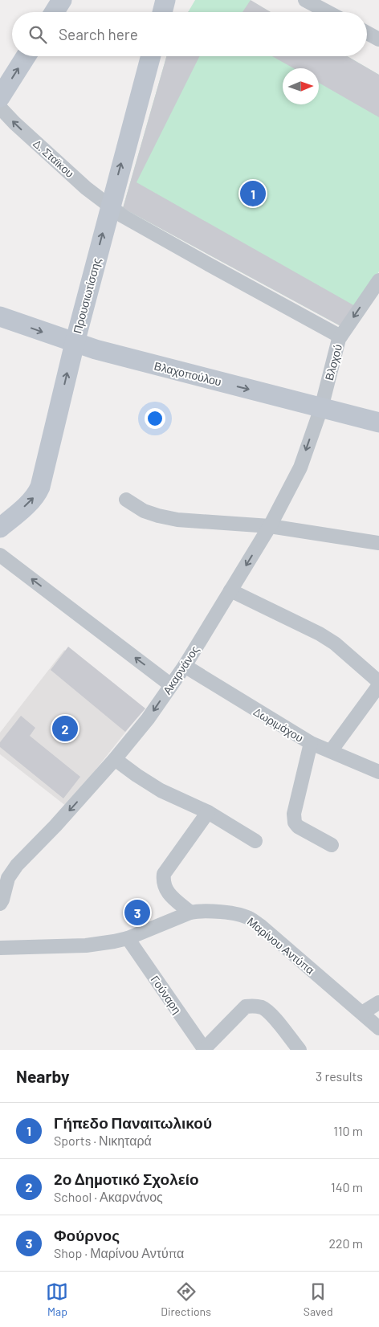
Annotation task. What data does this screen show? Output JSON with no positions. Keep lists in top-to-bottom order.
{
  "streets": {
    "main road": ["Προυσιωτίσσης", "Βλαχοπούλου"],
    "street": [
      "Δ. Σταϊκου",
      "Βλοχού",
      "Ακαρνάνος",
      "Δωριμάχου",
      "Μαρίνου Αντύπα",
      "Γούναρη"
    ]
  },
  "crossings": [
    ["Δ. Σταϊκου", "Προυσιωτίσσης"],
    ["Δ. Σταϊκου", "Βλοχού"],
    ["Προυσιωτίσσης", "Βλαχοπούλου"],
    ["Βλοχού", "Βλαχοπούλου"],
    ["Βλοχού", "Ακαρνάνος"],
    ["Βλαχοπούλου", "Ακαρνάνος"],
    ["Ακαρνάνος", "Δωριμάχου"],
    ["Μαρίνου Αντύπα", "Γούναρη"]
  ],
  "one_way": [
    "Δ. Σταϊκου",
    "Προυσιωτίσσης",
    "Βλοχού",
    "Βλαχοπούλου",
    "Ακαρνάνος"
  ],
  "north": "right",
  "page": {
    "search": "Search here",
    "pins": ["1", "2", "3"],
    "heading": ["Nearby", "3 results"],
    "list": [
      {
        "mark": "1",
        "name": "Γήπεδο Παναιτωλικού",
        "note": "Sports · Νικηταρά",
        "value": "110 m"
      },
      {
        "mark": "2",
        "name": "2ο Δημοτικό Σχολείο",
        "note": "School · Ακαρνάνος",
        "value": "140 m"
      },
      {
        "mark": "3",
        "name": "Φούρνος",
        "note": "Shop · Μαρίνου Αντύπα",
        "value": "220 m"
      }
    ],
    "nav": ["Map", "Directions", "Saved"]
  }
}
